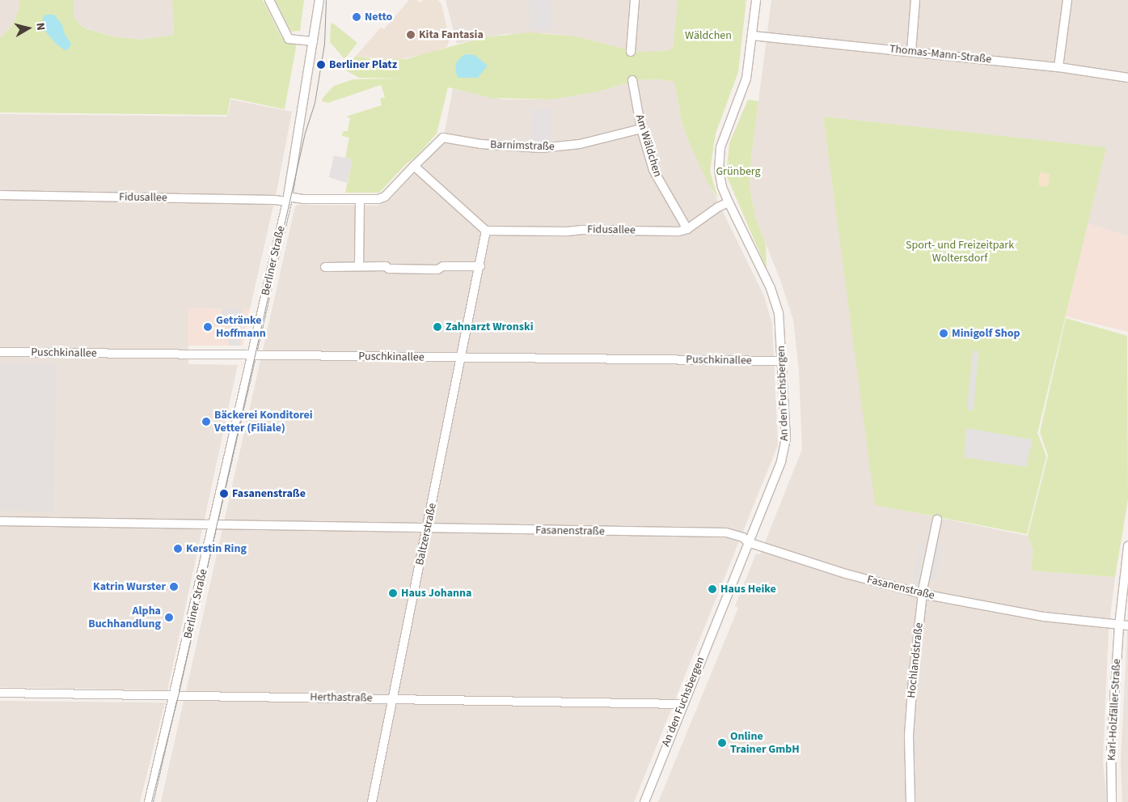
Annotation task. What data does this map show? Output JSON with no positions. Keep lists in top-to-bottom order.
{
  "streets": {
    "street": [
      "Thomas-Mann-Straße",
      "Barnimstraße",
      "Am Wäldchen",
      "Fidusallee",
      "Berliner Straße",
      "Puschkinallee",
      "An den Fuchsbergen",
      "Fasanenstraße",
      "Baltzerstraße",
      "Hochlandstraße",
      "Herthastraße",
      "Karl-Holzfäller-Straße"
    ]
  },
  "crossings": [
    ["Thomas-Mann-Straße", "An den Fuchsbergen"],
    ["Barnimstraße", "Am Wäldchen"],
    ["Barnimstraße", "Fidusallee"],
    ["Am Wäldchen", "Fidusallee"],
    ["Fidusallee", "Berliner Straße"],
    ["Fidusallee", "An den Fuchsbergen"],
    ["Berliner Straße", "Puschkinallee"],
    ["Berliner Straße", "Fasanenstraße"],
    ["Berliner Straße", "Herthastraße"],
    ["Puschkinallee", "An den Fuchsbergen"],
    ["Puschkinallee", "Baltzerstraße"],
    ["An den Fuchsbergen", "Fasanenstraße"],
    ["An den Fuchsbergen", "Herthastraße"],
    ["Fasanenstraße", "Baltzerstraße"],
    ["Fasanenstraße", "Hochlandstraße"],
    ["Fasanenstraße", "Karl-Holzfäller-Straße"],
    ["Baltzerstraße", "Herthastraße"]
  ],
  "parks": ["Wäldchen", "Grünberg", "Sport- und Freizeitpark Woltersdorf"],
  "places": [
    "Netto",
    "Kita Fantasia",
    "Berliner Platz",
    "Getränke Hoffmann",
    "Zahnarzt Wronski",
    "Minigolf Shop",
    "Bäckerei Konditorei Vetter (Filiale)",
    "Fasanenstraße",
    "Kerstin Ring",
    "Katrin Wurster",
    "Haus Heike",
    "Haus Johanna",
    "Alpha Buchhandlung",
    "Online Trainer GmbH"
  ],
  "north": "right"
}
